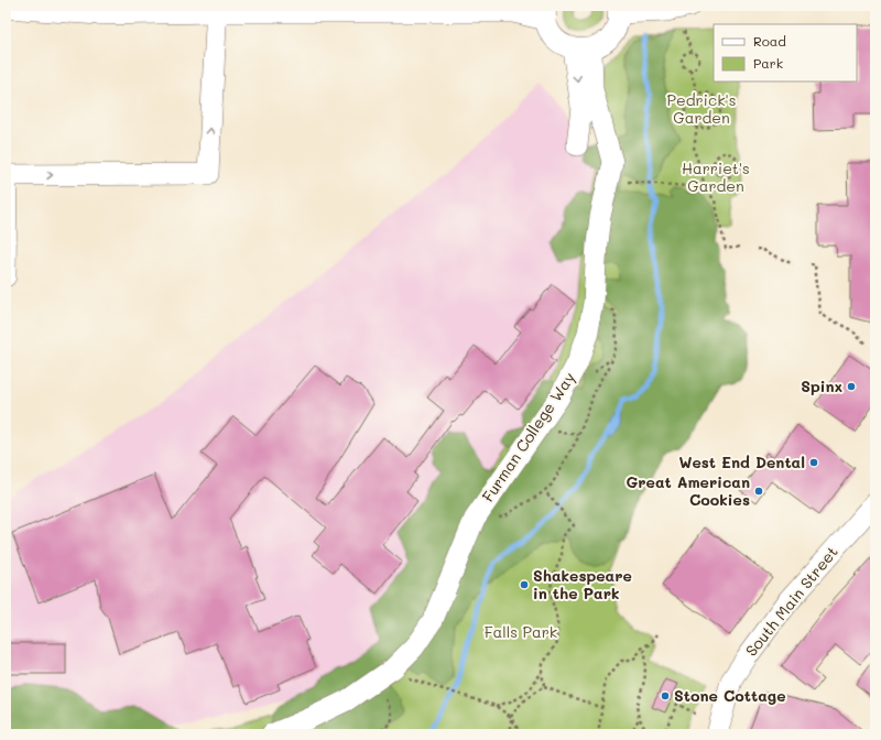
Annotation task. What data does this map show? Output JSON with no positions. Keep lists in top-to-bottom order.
{
  "streets": {
    "street": ["Furman College Way", "South Main Street"]
  },
  "parks": ["Pedrick's Garden", "Harriet's Garden", "Falls Park"],
  "places": [
    "Spinx",
    "West End Dental",
    "Great American Cookies",
    "Shakespeare in the Park",
    "Stone Cottage"
  ],
  "legend": ["Road", "Park"]
}
